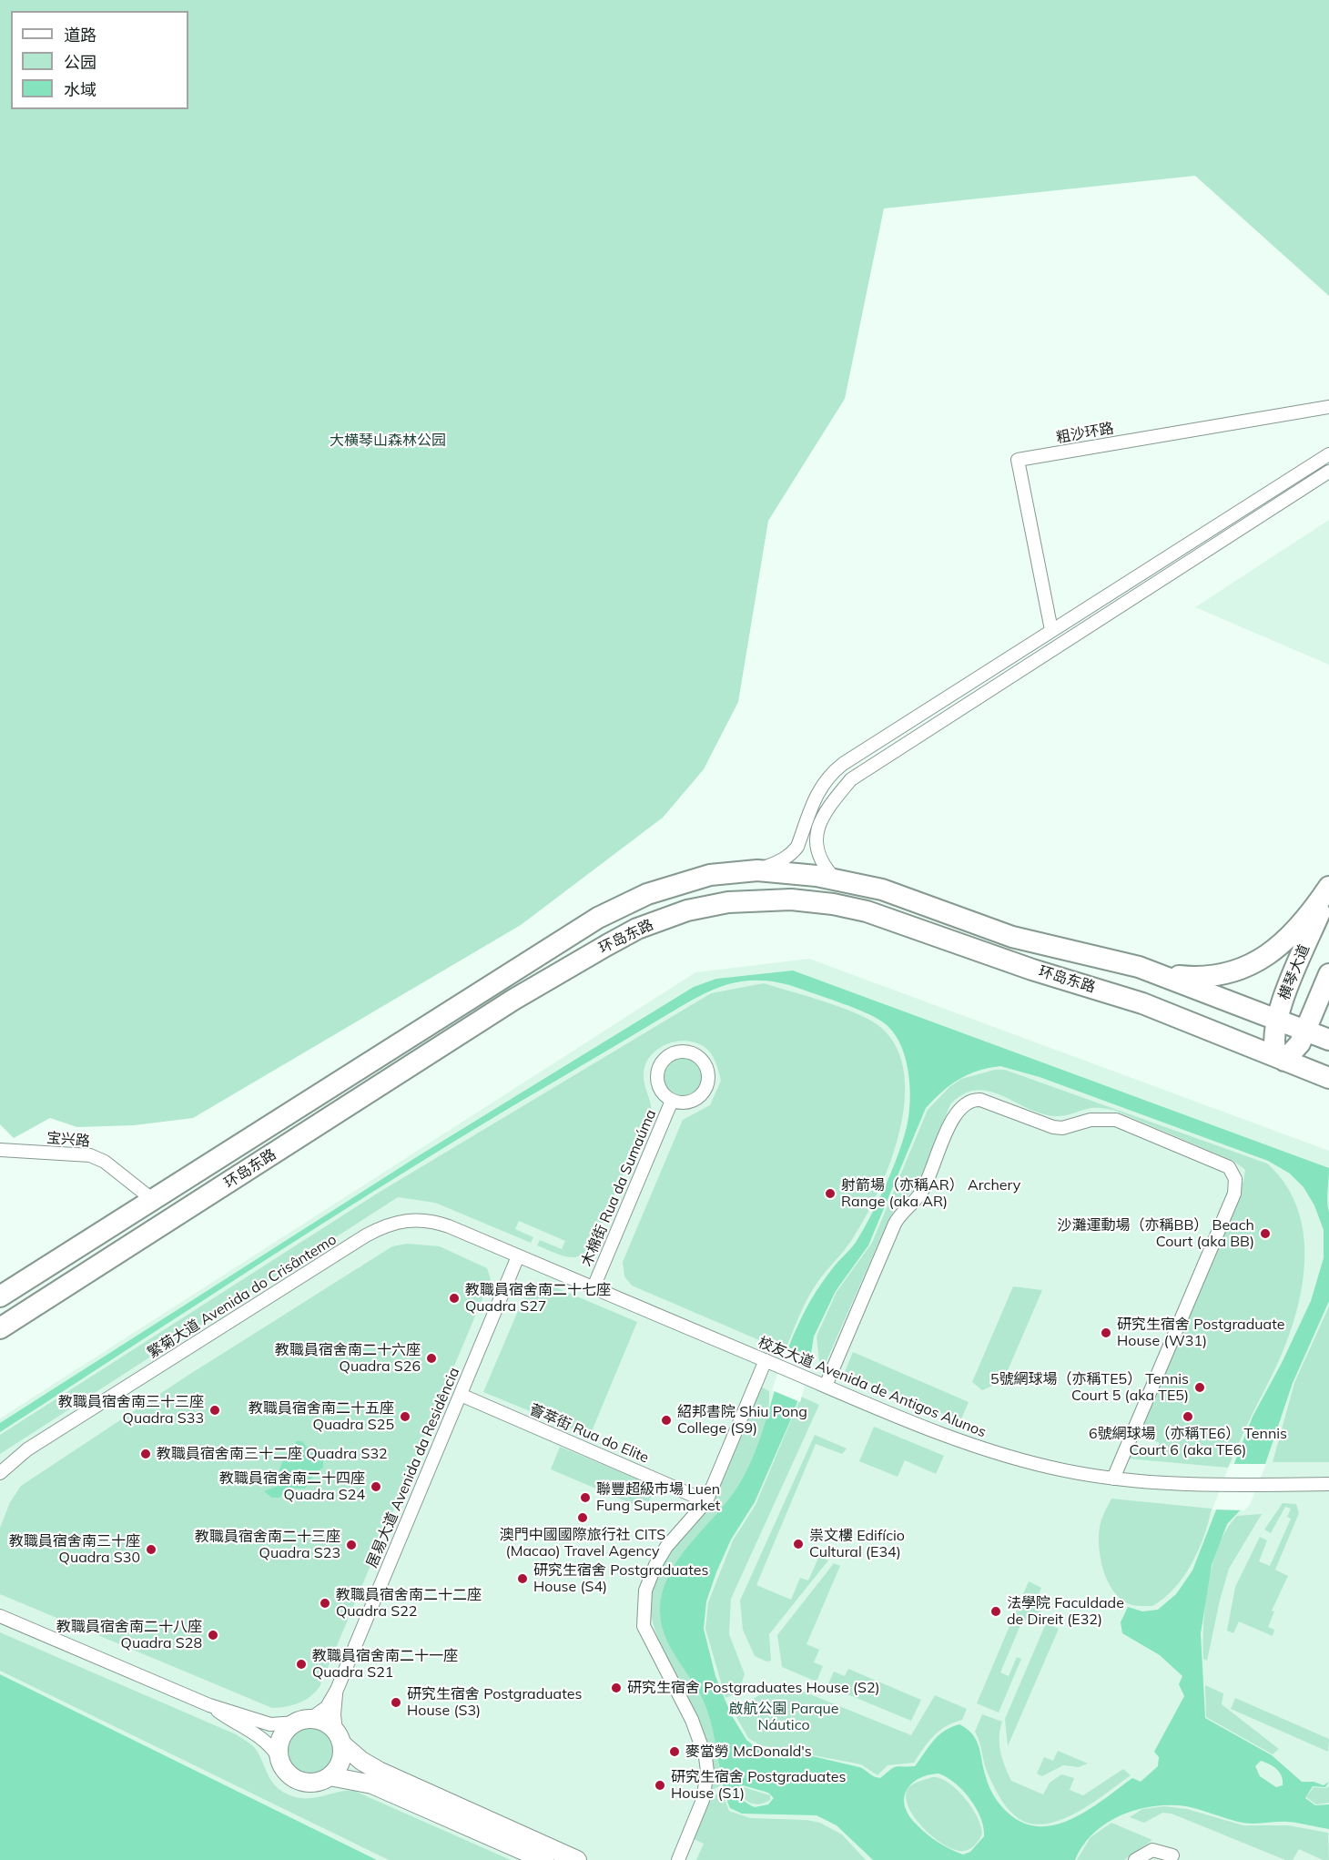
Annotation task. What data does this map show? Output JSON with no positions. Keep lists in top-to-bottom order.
{
  "streets": {
    "main road": ["环岛东路", "横琴大道"],
    "street": [
      "粗沙环路",
      "宝兴路",
      "木棉街 Rua da Sumaúma",
      "繁菊大道 Avenida do Crisântemo",
      "校友大道 Avenida de Antigos Alunos",
      "薈萃街 Rua do Elite",
      "居易大道 Avenida da Residência"
    ]
  },
  "crossings": [
    ["环岛东路", "横琴大道"],
    ["环岛东路", "宝兴路"],
    ["木棉街 Rua da Sumaúma", "校友大道 Avenida de Antigos Alunos"],
    ["繁菊大道 Avenida do Crisântemo", "校友大道 Avenida de Antigos Alunos"],
    ["繁菊大道 Avenida do Crisântemo", "居易大道 Avenida da Residência"],
    ["校友大道 Avenida de Antigos Alunos", "居易大道 Avenida da Residência"],
    ["薈萃街 Rua do Elite", "居易大道 Avenida da Residência"]
  ],
  "parks": ["大横琴山森林公园", "啟航公園 Parque Náutico"],
  "places": [
    "射箭場（亦稱AR） Archery Range (aka AR)",
    "沙灘運動場（亦稱BB） Beach Court (aka BB)",
    "教職員宿舍南二十七座 Quadra S27",
    "研究生宿舍 Postgraduate House (W31)",
    "教職員宿舍南二十六座 Quadra S26",
    "5號網球場（亦稱TE5） Tennis Court 5 (aka TE5)",
    "教職員宿舍南三十三座 Quadra S33",
    "教職員宿舍南二十五座 Quadra S25",
    "6號網球場（亦稱TE6） Tennis Court 6 (aka TE6)",
    "紹邦書院 Shiu Pong College (S9)",
    "教職員宿舍南三十二座 Quadra S32",
    "教職員宿舍南二十四座 Quadra S24",
    "聯豐超級市場 Luen Fung Supermarket",
    "澳門中國國際旅行社 CITS (Macao) Travel Agency",
    "祟文樓 Edifício Cultural (E34)",
    "教職員宿舍南二十三座 Quadra S23",
    "教職員宿舍南三十座 Quadra S30",
    "研究生宿舍 Postgraduates House (S4)",
    "教職員宿舍南二十二座 Quadra S22",
    "法學院 Faculdade de Direit (E32)",
    "教職員宿舍南二十八座 Quadra S28",
    "教職員宿舍南二十一座 Quadra S21",
    "研究生宿舍 Postgraduates House (S2)",
    "研究生宿舍 Postgraduates House (S3)",
    "麥當勞 McDonald's",
    "研究生宿舍 Postgraduates House (S1)"
  ],
  "legend": ["道路", "公园", "水域"]
}
